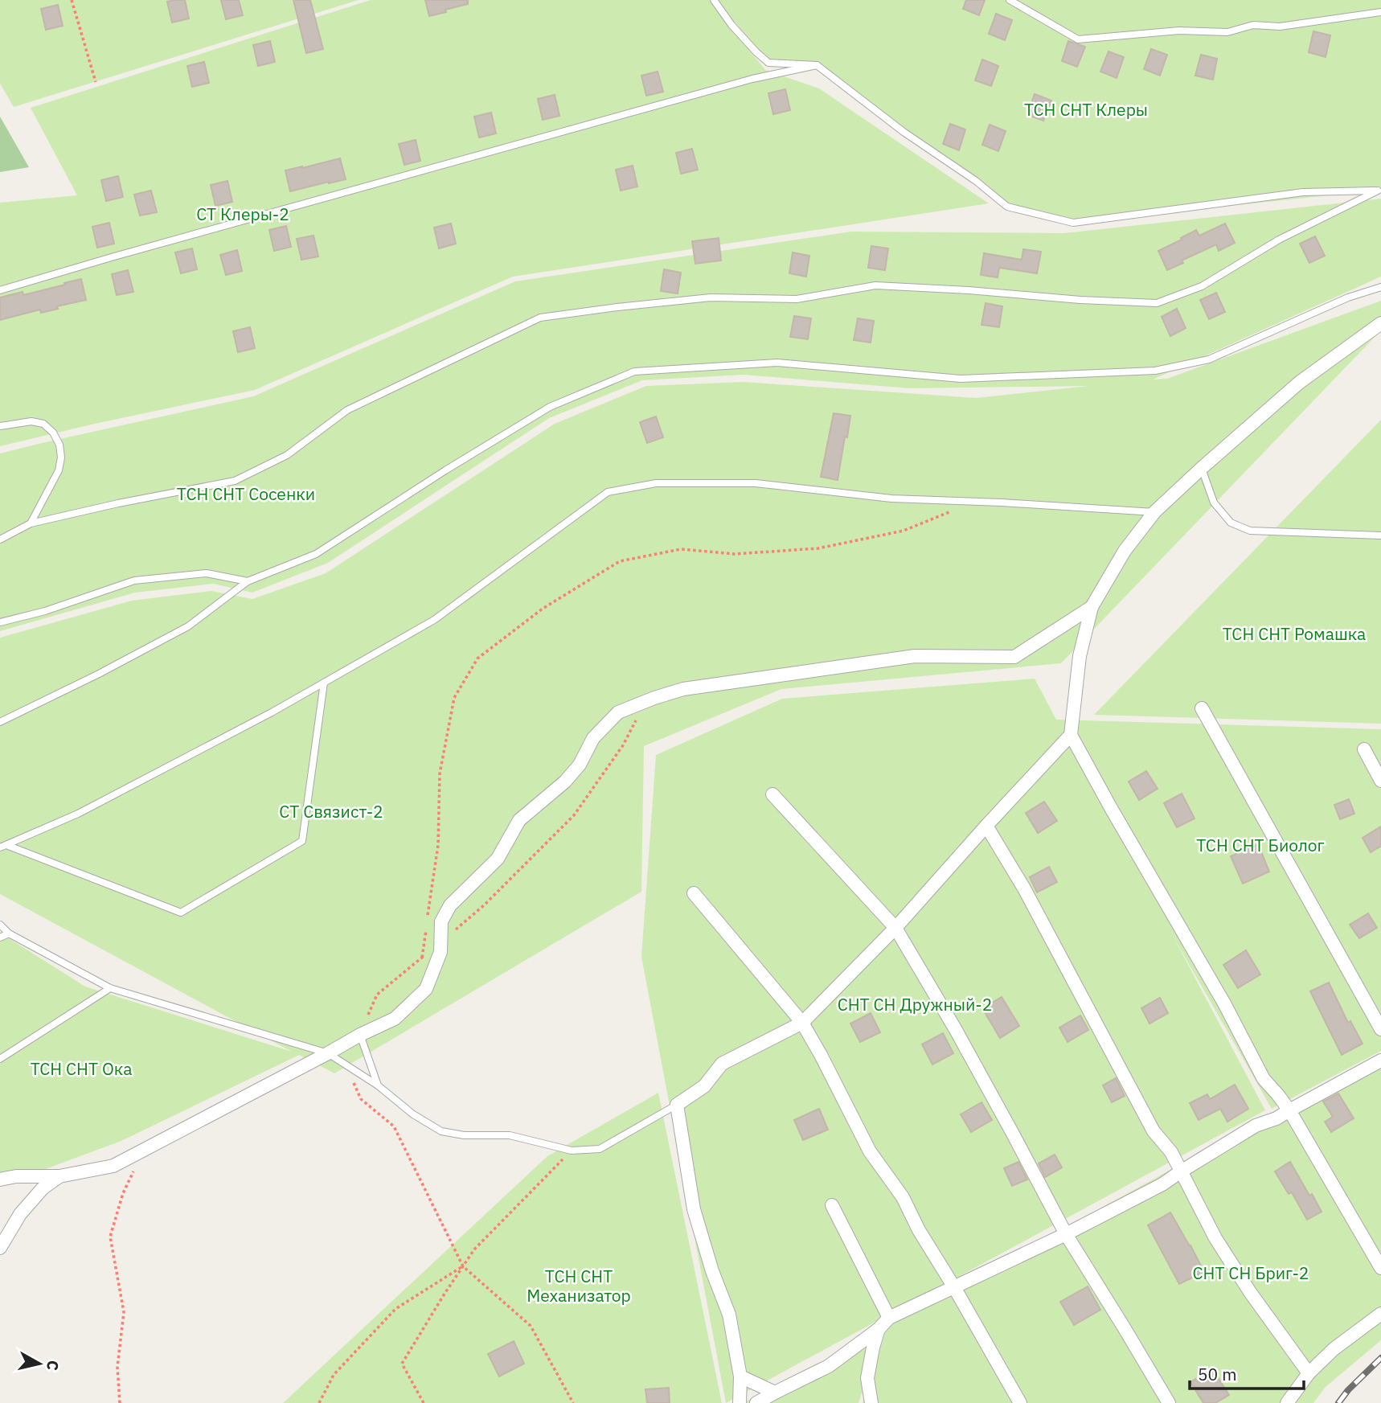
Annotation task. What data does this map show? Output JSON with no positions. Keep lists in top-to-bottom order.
{
  "parks": [
    "ТСН СНТ Клеры",
    "СТ Клеры-2",
    "ТСН СНТ Сосенки",
    "ТСН СНТ Ромашка",
    "СТ Связист-2",
    "ТСН СНТ Биолог",
    "СНТ СН Дружный-2",
    "ТСН СНТ Ока",
    "СНТ СН Бриг-2",
    "ТСН СНТ Механизатор"
  ],
  "scale_bar": "50 m",
  "north": "right"
}
